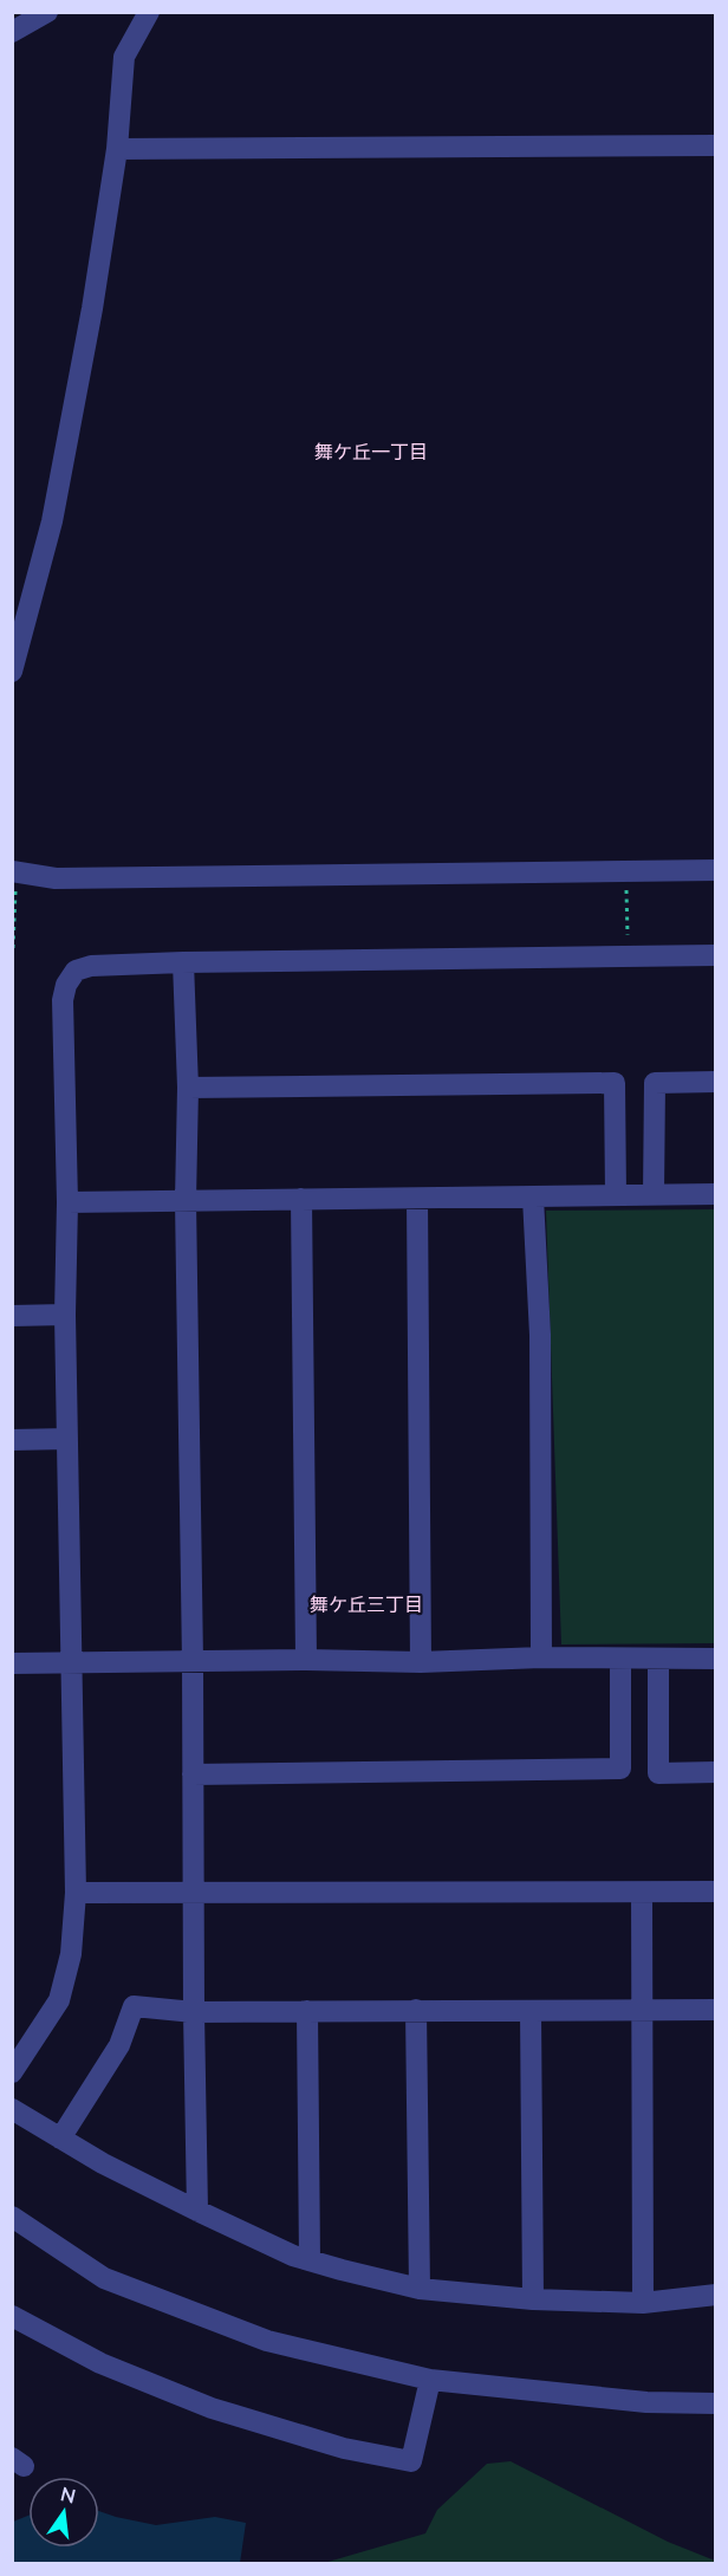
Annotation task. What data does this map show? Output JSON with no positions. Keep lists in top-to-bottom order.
{
  "districts": ["舞ケ丘一丁目", "舞ケ丘三丁目"],
  "north": "top"
}
